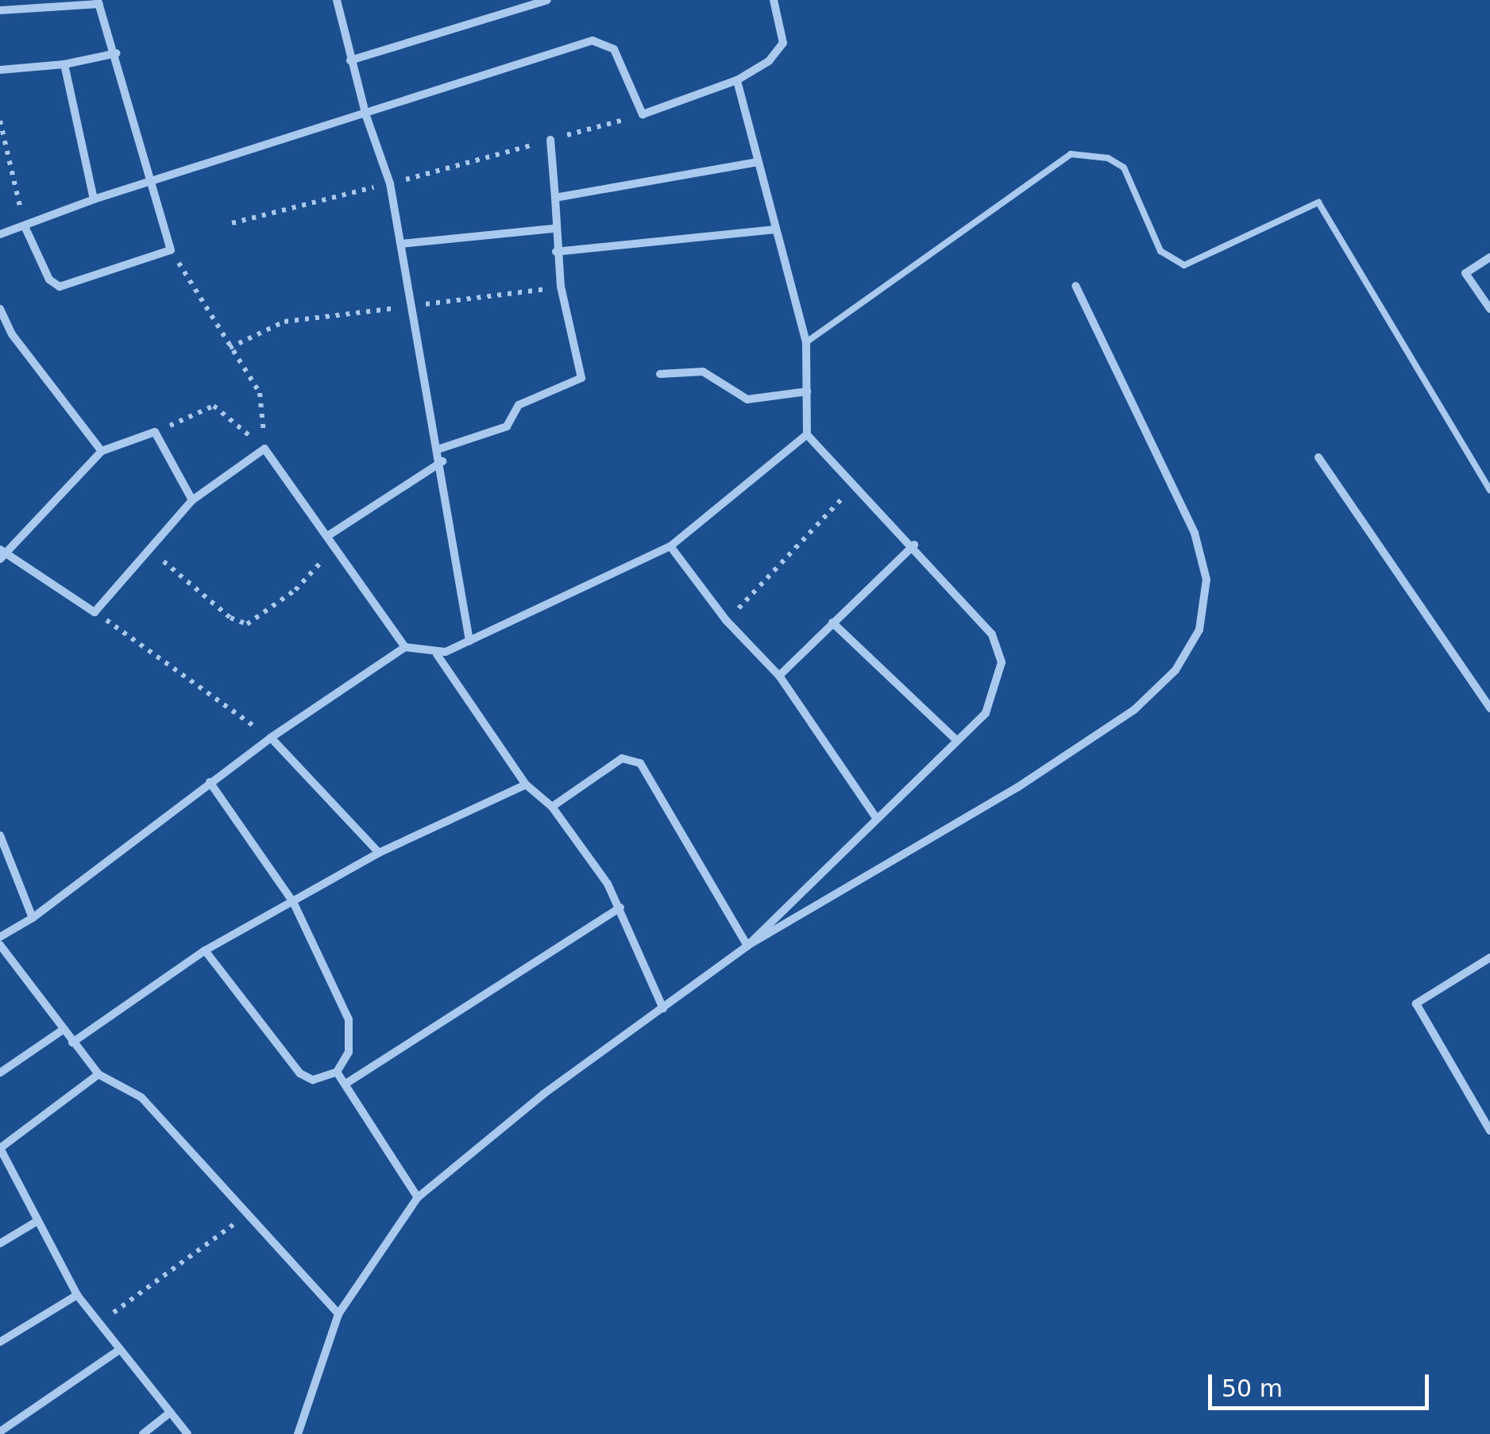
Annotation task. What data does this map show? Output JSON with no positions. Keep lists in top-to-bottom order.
{
  "scale_bar": "50 m"
}
